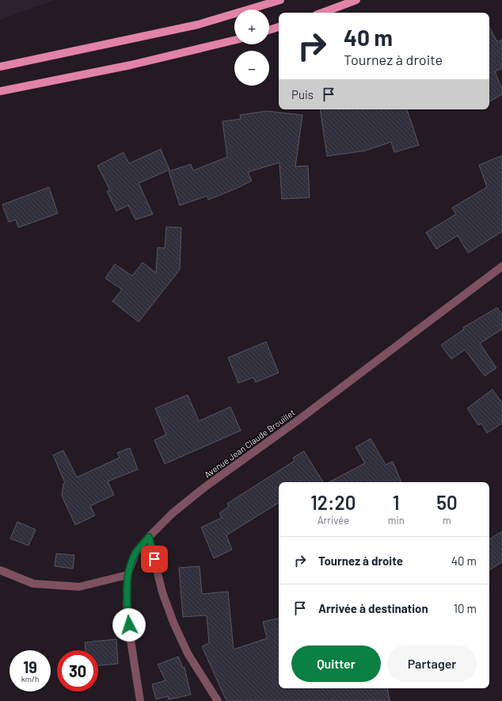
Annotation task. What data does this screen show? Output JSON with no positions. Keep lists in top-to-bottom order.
{
  "streets": {
    "street": ["Avenue Jean Claude Brouillet"]
  },
  "page": {
    "map_buttons": ["+", "−"],
    "turn": ["40 m", "Tournez à droite"],
    "then": "Puis",
    "eta": [
      "12:20",
      "Arrivée",
      "1",
      "min",
      "50",
      "m"
    ],
    "list": [
      {
        "name": "Tournez à droite",
        "value": "40 m"
      },
      {
        "name": "Arrivée à destination",
        "value": "10 m"
      }
    ],
    "buttons": ["Quitter", "Partager"],
    "speed": "19 km/h",
    "limit": "30"
  }
}
